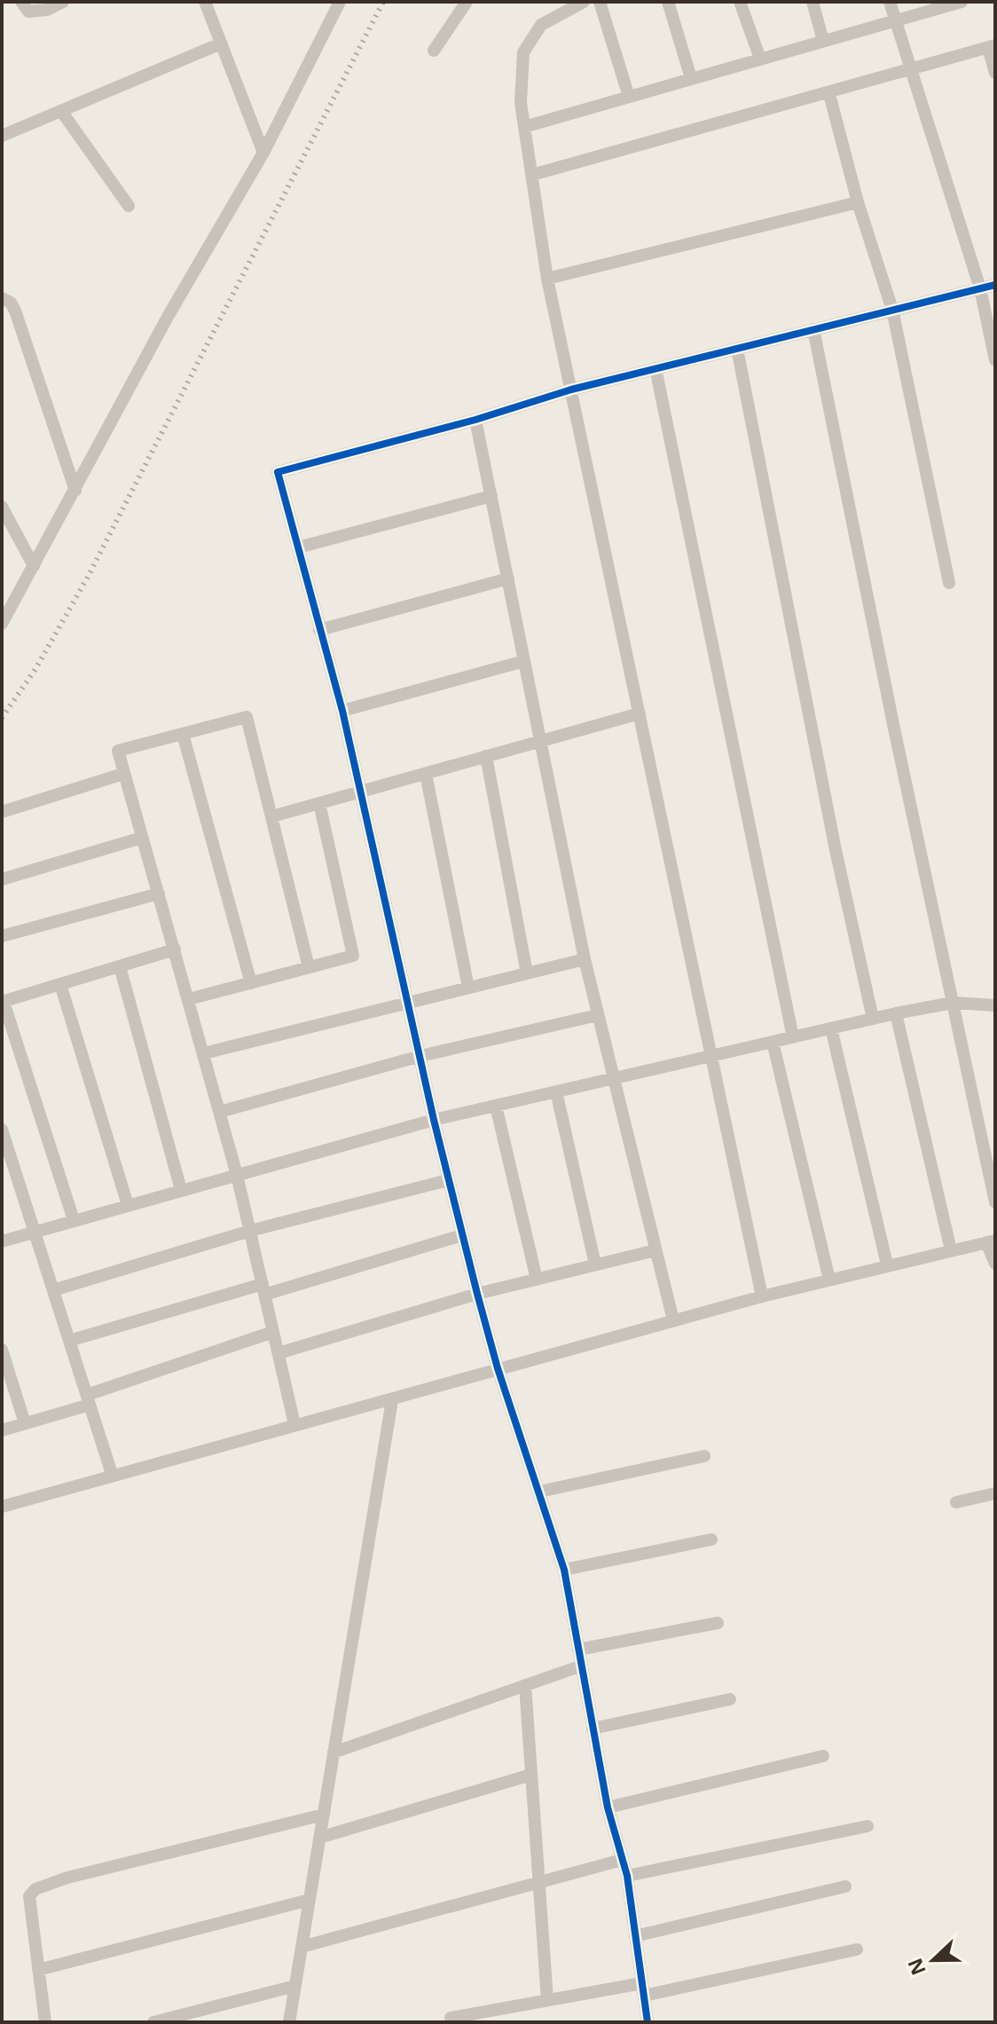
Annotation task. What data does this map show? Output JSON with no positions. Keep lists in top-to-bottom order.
{
  "north": "left"
}
